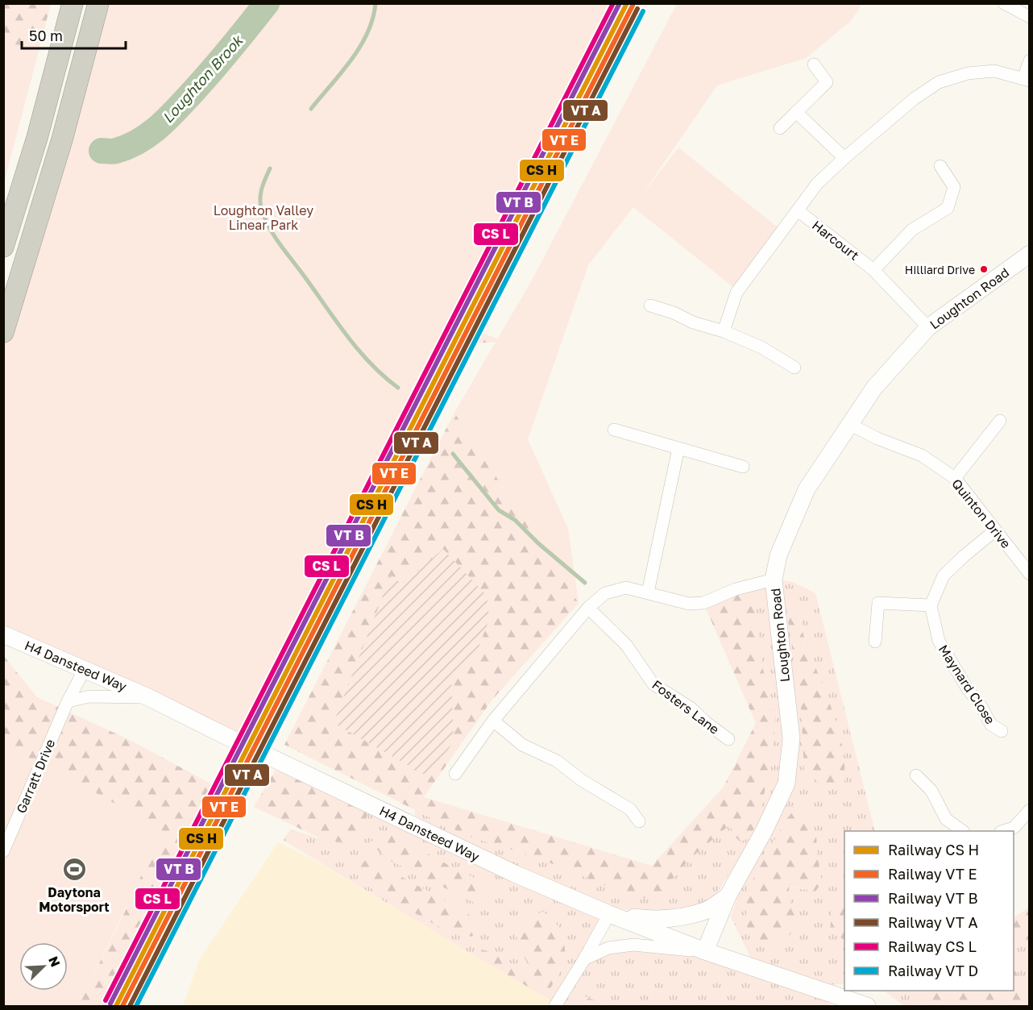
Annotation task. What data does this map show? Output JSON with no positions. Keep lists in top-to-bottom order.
{
  "streets": {
    "street": [
      "Harcourt",
      "Loughton Road",
      "Quinton Drive",
      "H4 Dansteed Way",
      "Maynard Close",
      "Fosters Lane",
      "Garratt Drive"
    ]
  },
  "crossings": [
    ["Harcourt", "Loughton Road"],
    ["Loughton Road", "Quinton Drive"],
    ["Loughton Road", "H4 Dansteed Way"],
    ["H4 Dansteed Way", "Garratt Drive"]
  ],
  "water": ["Loughton Brook"],
  "parks": ["Loughton Valley Linear Park"],
  "places": {
    "other": ["Hilliard Drive"],
    "sports": ["Daytona Motorsport"]
  },
  "legend": [
    "Railway CS H",
    "Railway VT E",
    "Railway VT B",
    "Railway VT A",
    "Railway CS L",
    "Railway VT D"
  ],
  "scale_bar": "50 m",
  "north": "top right"
}
